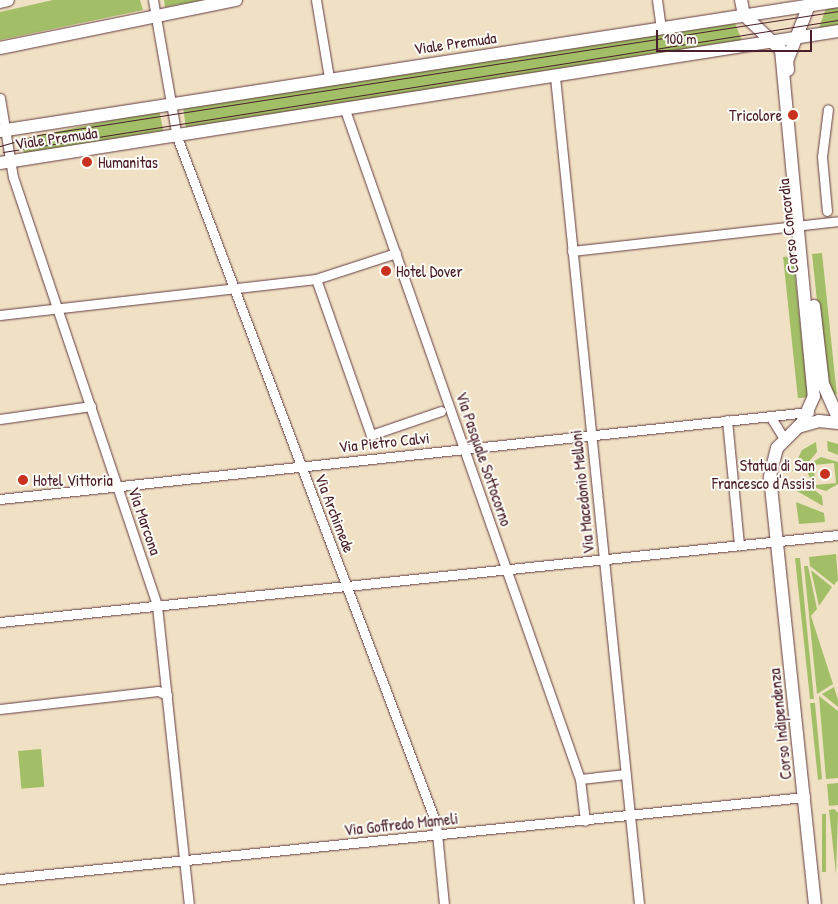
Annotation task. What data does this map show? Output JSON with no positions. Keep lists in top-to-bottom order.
{
  "streets": {
    "street": [
      "Viale Premuda",
      "Corso Concordia",
      "Via Pietro Calvi",
      "Via Pasquale Sottocorno",
      "Via Macedonio Melloni",
      "Via Archimede",
      "Via Marcona",
      "Corso Indipendenza",
      "Via Goffredo Mameli"
    ]
  },
  "crossings": [
    ["Viale Premuda", "Corso Concordia"],
    ["Viale Premuda", "Via Pasquale Sottocorno"],
    ["Viale Premuda", "Via Macedonio Melloni"],
    ["Viale Premuda", "Via Archimede"],
    ["Viale Premuda", "Via Marcona"],
    ["Corso Concordia", "Via Pietro Calvi"],
    ["Via Pietro Calvi", "Via Pasquale Sottocorno"],
    ["Via Pietro Calvi", "Via Macedonio Melloni"],
    ["Via Pietro Calvi", "Via Archimede"],
    ["Via Pietro Calvi", "Via Marcona"],
    ["Via Pasquale Sottocorno", "Via Goffredo Mameli"],
    ["Via Macedonio Melloni", "Via Goffredo Mameli"],
    ["Via Archimede", "Via Goffredo Mameli"],
    ["Via Marcona", "Via Goffredo Mameli"],
    ["Corso Indipendenza", "Via Goffredo Mameli"]
  ],
  "places": [
    "Tricolore",
    "Humanitas",
    "Hotel Dover",
    "Statua di San Francesco d'Assisi",
    "Hotel Vittoria"
  ],
  "scale_bar": "100 m"
}
